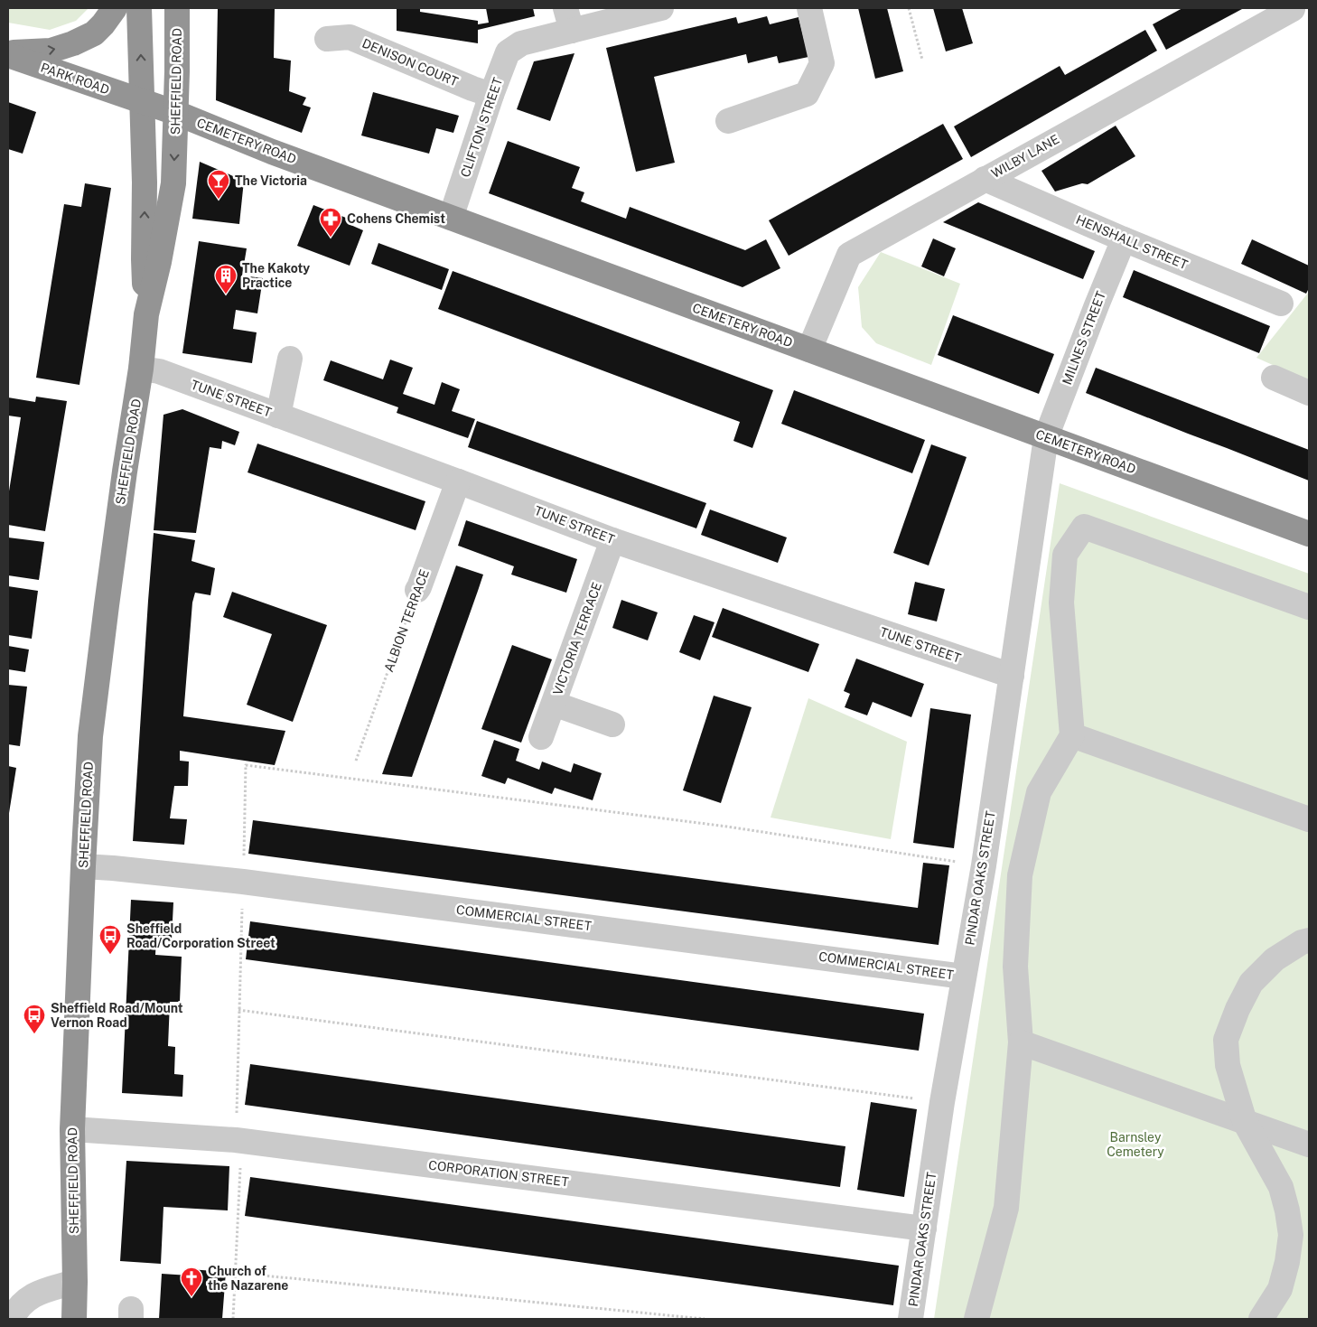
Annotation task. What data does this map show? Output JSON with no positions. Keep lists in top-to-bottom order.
{
  "streets": {
    "highway": ["PARK ROAD", "SHEFFIELD ROAD", "CEMETERY ROAD"],
    "street": [
      "DENISON COURT",
      "CLIFTON STREET",
      "WILBY LANE",
      "HENSHALL STREET",
      "MILNES STREET",
      "TUNE STREET",
      "ALBION TERRACE",
      "VICTORIA TERRACE",
      "PINDAR OAKS STREET",
      "COMMERCIAL STREET",
      "CORPORATION STREET"
    ]
  },
  "crossings": [
    ["DENISON COURT", "CLIFTON STREET"],
    ["PARK ROAD", "SHEFFIELD ROAD"],
    ["PARK ROAD", "CEMETERY ROAD"],
    ["SHEFFIELD ROAD", "CEMETERY ROAD"],
    ["SHEFFIELD ROAD", "TUNE STREET"],
    ["SHEFFIELD ROAD", "COMMERCIAL STREET"],
    ["SHEFFIELD ROAD", "CORPORATION STREET"],
    ["CLIFTON STREET", "CEMETERY ROAD"],
    ["CEMETERY ROAD", "WILBY LANE"],
    ["CEMETERY ROAD", "MILNES STREET"],
    ["CEMETERY ROAD", "PINDAR OAKS STREET"],
    ["WILBY LANE", "HENSHALL STREET"],
    ["HENSHALL STREET", "MILNES STREET"],
    ["MILNES STREET", "PINDAR OAKS STREET"],
    ["TUNE STREET", "ALBION TERRACE"],
    ["TUNE STREET", "VICTORIA TERRACE"],
    ["TUNE STREET", "PINDAR OAKS STREET"],
    ["PINDAR OAKS STREET", "COMMERCIAL STREET"],
    ["PINDAR OAKS STREET", "CORPORATION STREET"]
  ],
  "parks": ["Barnsley Cemetery"],
  "places": {
    "bar": ["The Victoria"],
    "pharmacy": ["Cohens Chemist"],
    "building": ["The Kakoty Practice"],
    "bus stop": ["Sheffield Road/Corporation Street", "Sheffield Road/Mount Vernon Road"],
    "church": ["Church of the Nazarene"]
  }
}
